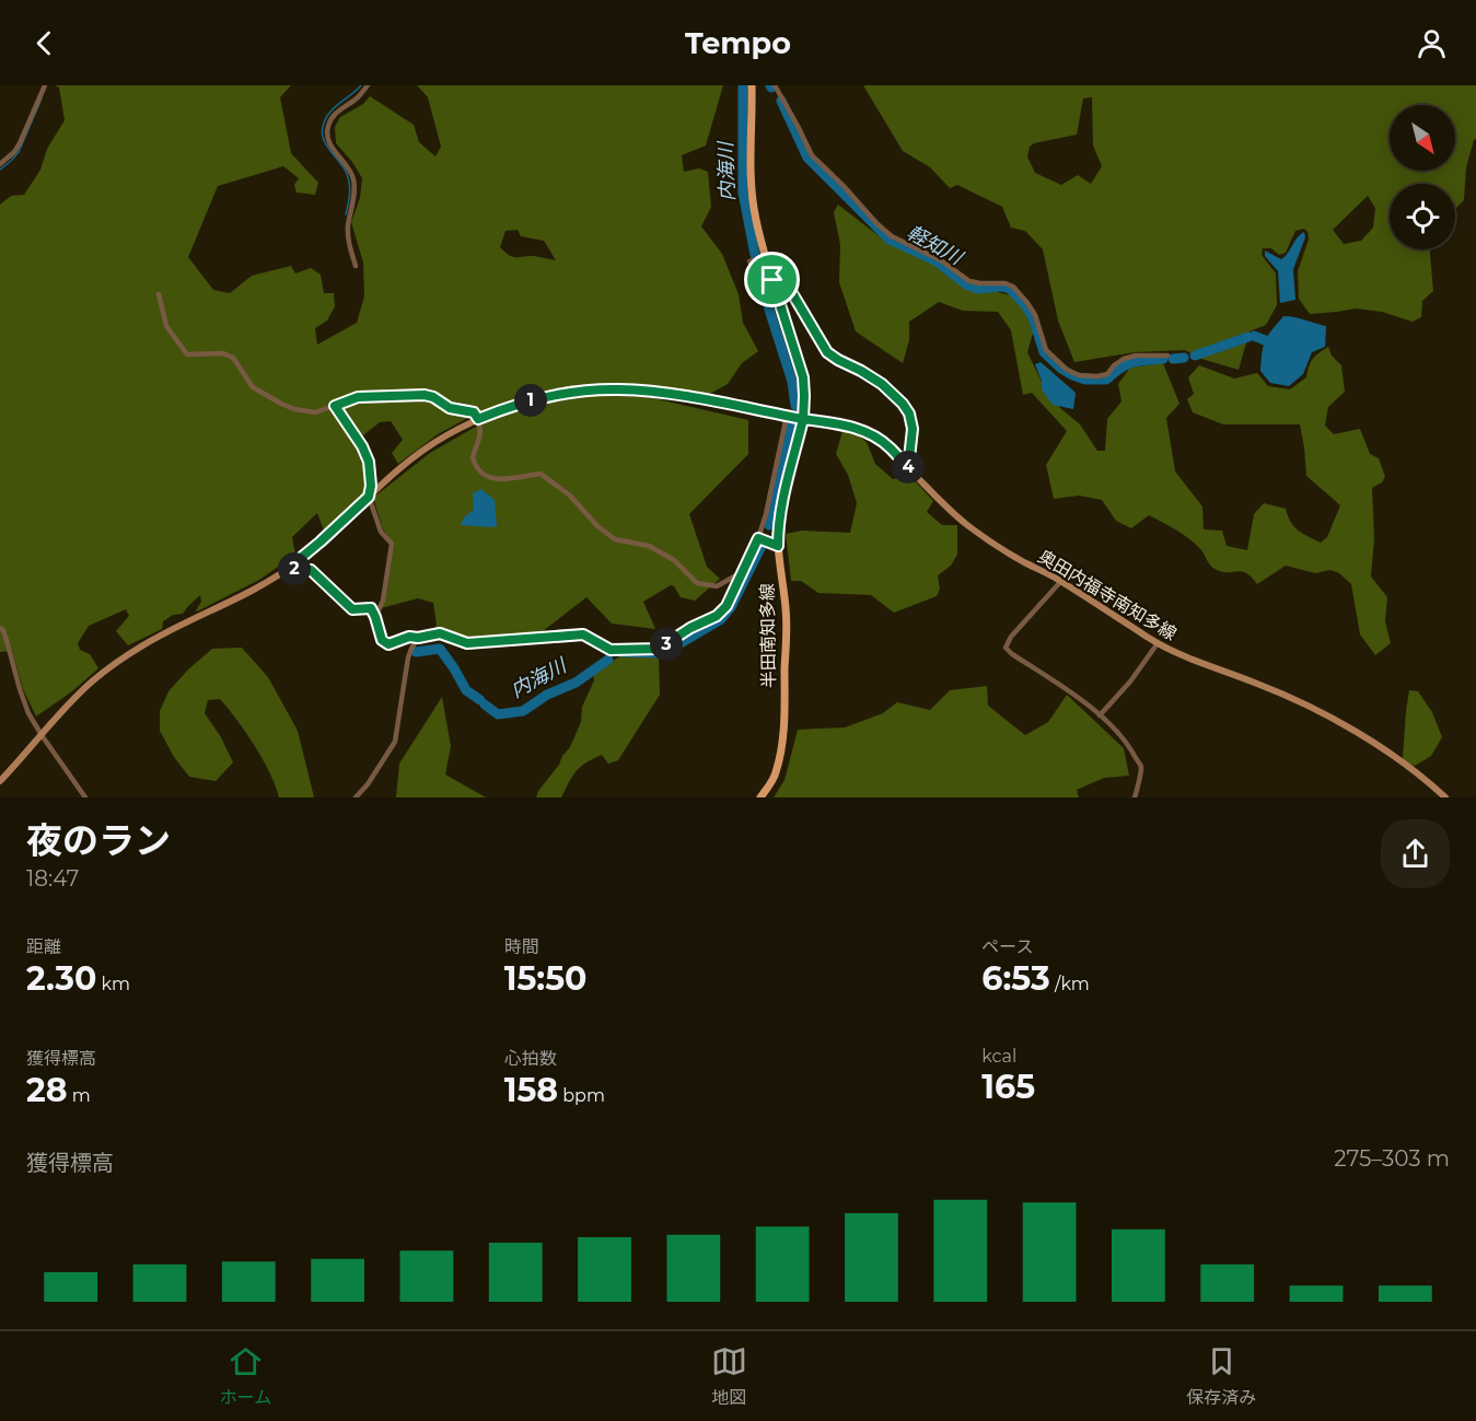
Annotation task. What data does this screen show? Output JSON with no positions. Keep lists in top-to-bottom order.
{
  "streets": {
    "main road": ["半田南知多線"],
    "street": ["奥田内福寺南知多線"]
  },
  "crossings": [
    ["奥田内福寺南知多線", "半田南知多線"]
  ],
  "water": ["内海川", "軽知川"],
  "north": "bottom right",
  "page": {
    "header": "Tempo",
    "pins": [
      "1",
      "4",
      "2",
      "3"
    ],
    "heading": ["夜のラン", "18:47"],
    "stats": [
      ["距離", "2.30 km"],
      ["時間", "15:50"],
      ["ペース", "6:53 /km"],
      ["獲得標高", "28 m"],
      ["心拍数", "158 bpm"],
      ["kcal", "165"]
    ],
    "chart": ["獲得標高", "275–303 m"],
    "tabs": ["ホーム", "地図", "保存済み"]
  }
}
